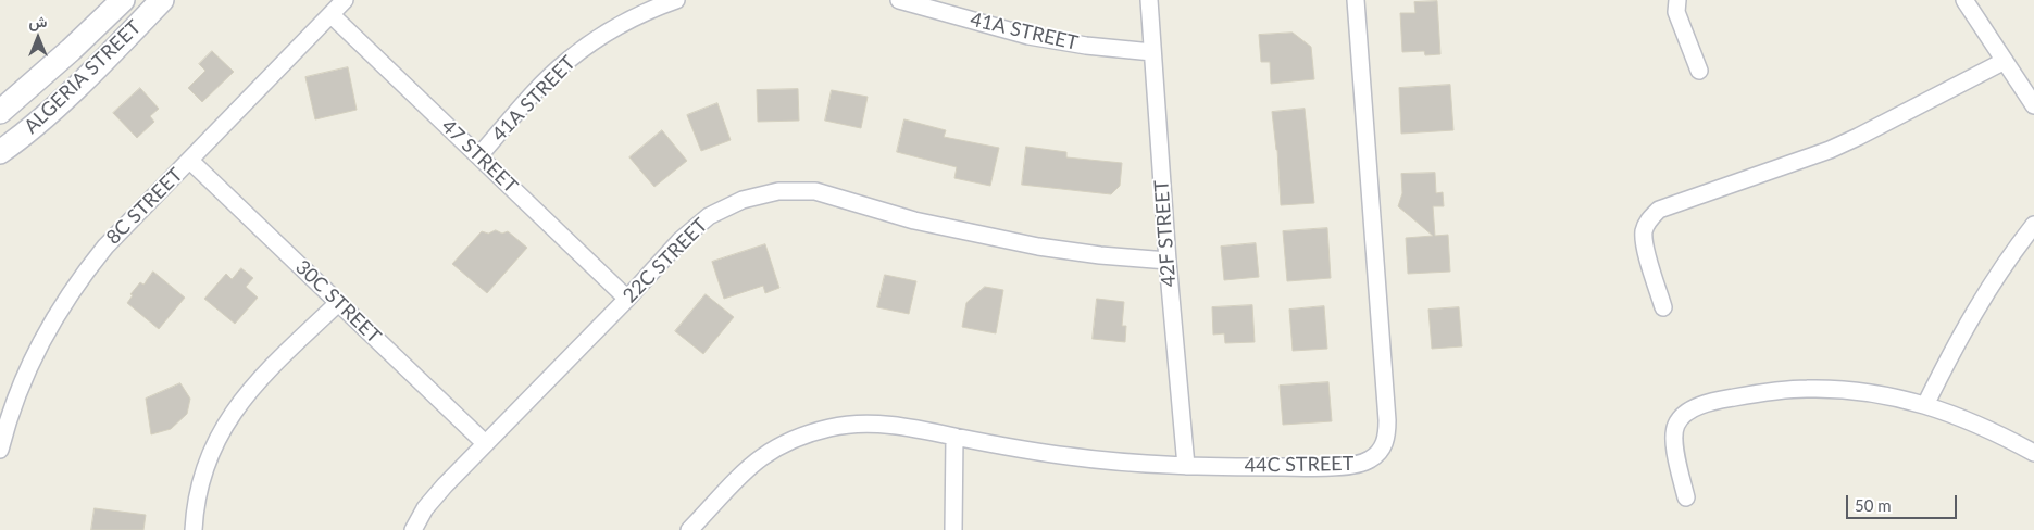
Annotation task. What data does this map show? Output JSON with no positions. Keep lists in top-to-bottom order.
{
  "streets": {
    "main road": ["ALGERIA STREET"],
    "street": [
      "41A STREET",
      "47 STREET",
      "8C STREET",
      "42F STREET",
      "22C STREET",
      "30C STREET",
      "44C STREET"
    ]
  },
  "crossings": [
    ["41A STREET", "47 STREET"],
    ["41A STREET", "42F STREET"],
    ["47 STREET", "8C STREET"],
    ["47 STREET", "22C STREET"],
    ["8C STREET", "30C STREET"],
    ["42F STREET", "22C STREET"],
    ["42F STREET", "44C STREET"],
    ["22C STREET", "30C STREET"]
  ],
  "scale_bar": "50 m",
  "north": "top"
}
